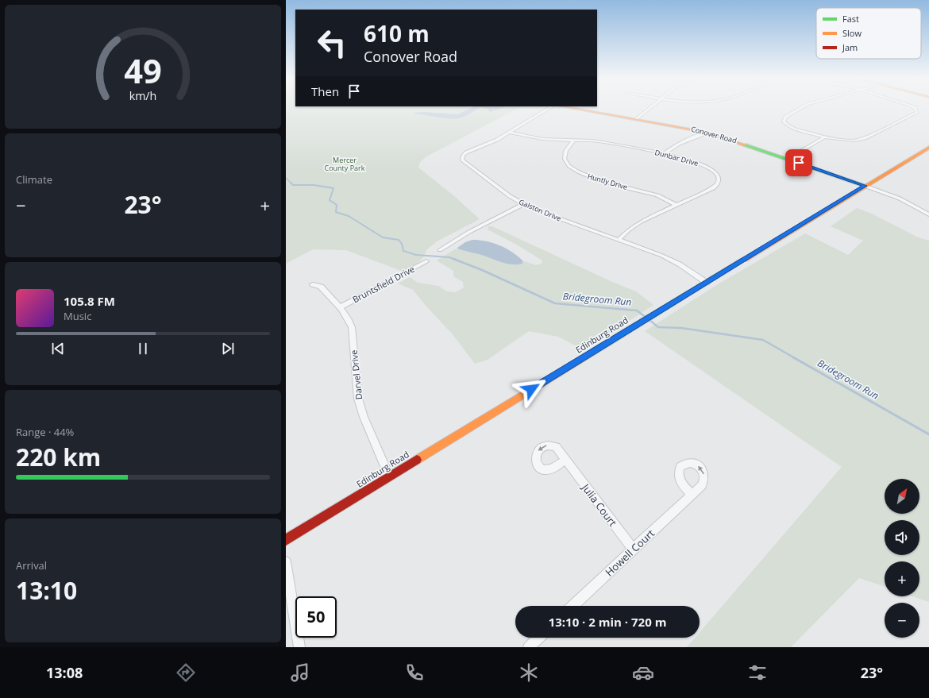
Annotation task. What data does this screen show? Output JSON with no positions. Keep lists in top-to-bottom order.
{
  "streets": {
    "main road": ["Conover Road", "Edinburg Road"],
    "street": [
      "Dunbar Drive",
      "Huntly Drive",
      "Galston Drive",
      "Bruntsfield Drive",
      "Darvel Drive",
      "Julia Court",
      "Howell Court"
    ]
  },
  "crossings": [
    ["Conover Road", "Edinburg Road"],
    ["Dunbar Drive", "Huntly Drive"],
    ["Dunbar Drive", "Galston Drive"],
    ["Galston Drive", "Edinburg Road"],
    ["Bruntsfield Drive", "Darvel Drive"],
    ["Edinburg Road", "Darvel Drive"],
    ["Julia Court", "Howell Court"]
  ],
  "water": ["Bridegroom Run"],
  "parks": ["Mercer County Park"],
  "legend": ["Fast", "Slow", "Jam"],
  "north": "top right",
  "page": {
    "turn": ["610 m", "Conover Road"],
    "then": "Then",
    "tile": [
      "Climate",
      ["Range · 44%", "220 km"],
      ["Arrival", "13:10"]
    ],
    "heat": ["−", "23°", "+"],
    "song": ["105.8 FM", "Music"],
    "map_buttons": ["+", "−"],
    "limit": "50",
    "trip": "13:10 · 2 min · 720 m",
    "tabs": ["13:08", "23°"],
    "gauge": ["49", "km/h"]
  }
}
